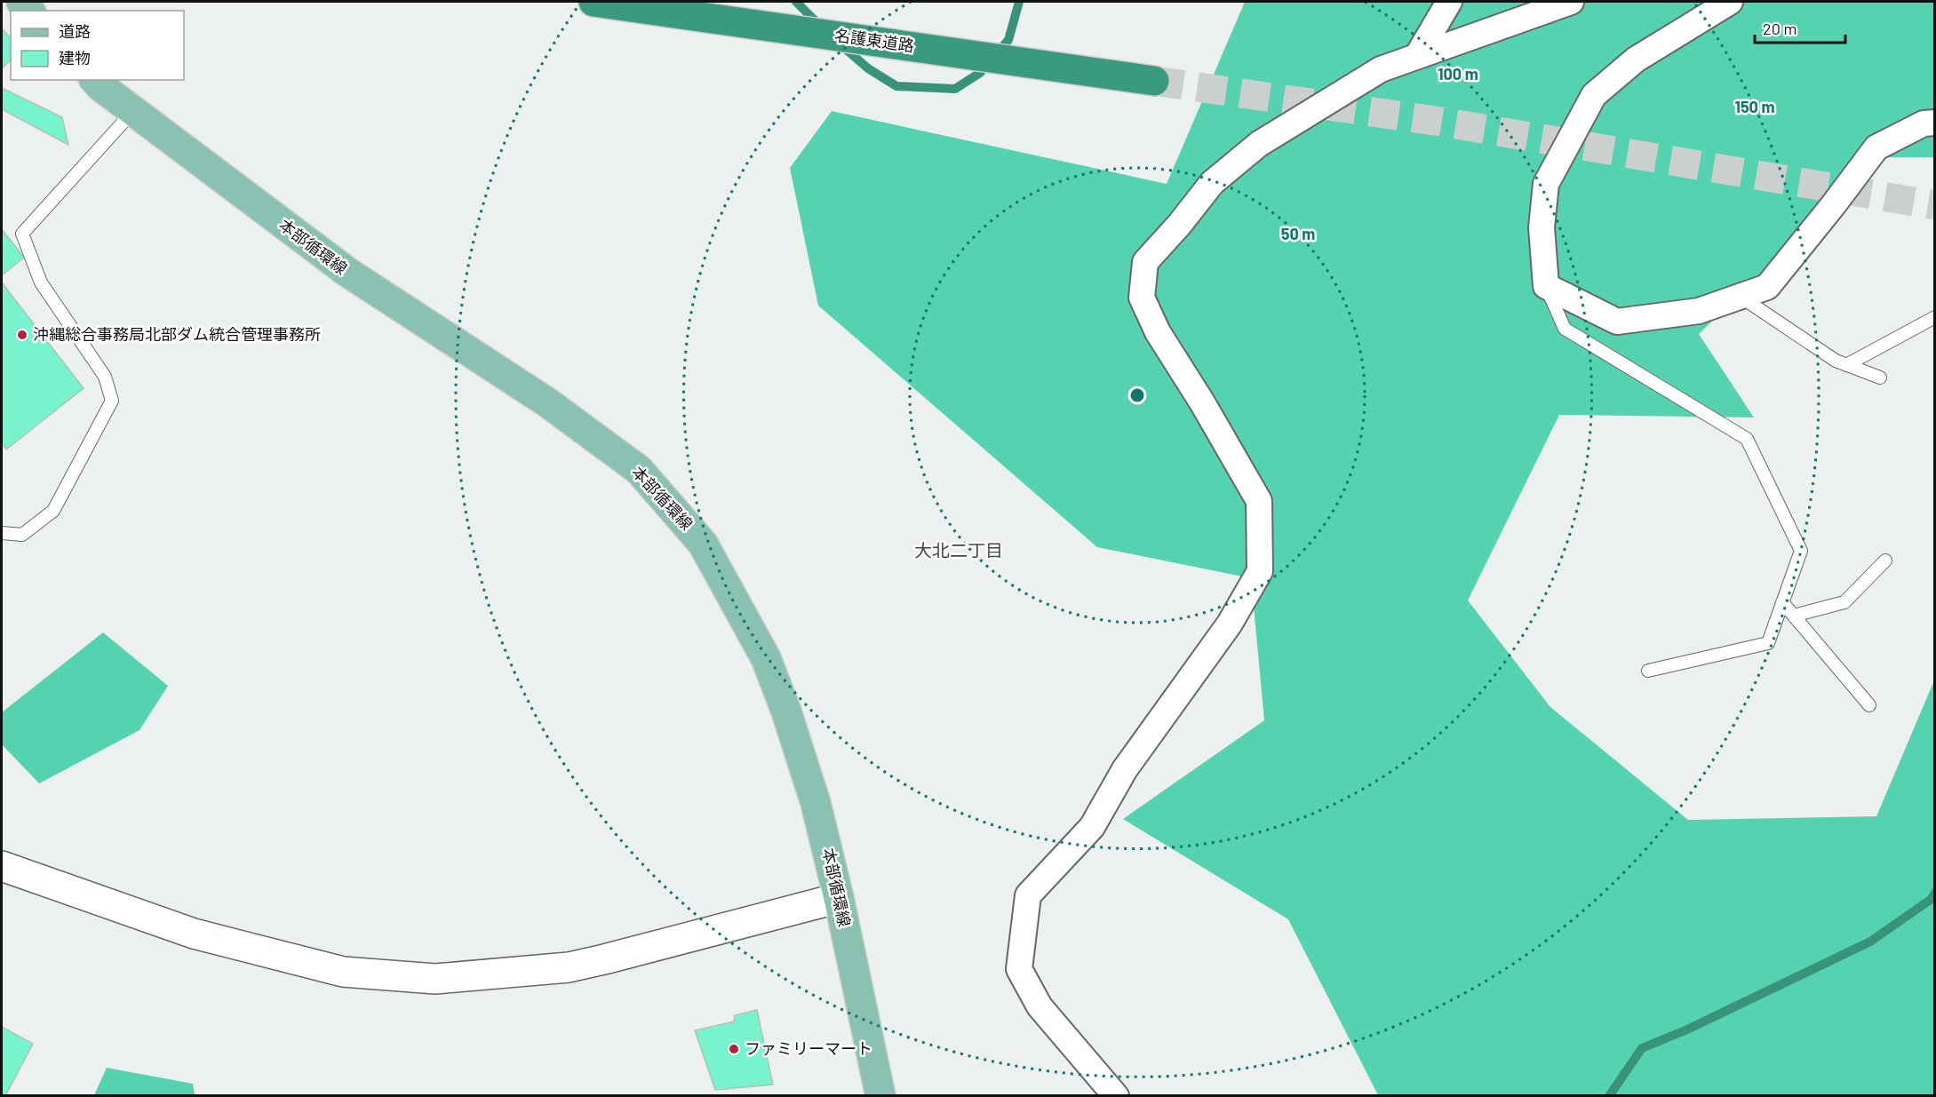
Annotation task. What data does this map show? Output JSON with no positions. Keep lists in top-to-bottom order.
{
  "streets": {
    "highway": ["名護東道路"],
    "main road": ["本部循環線"]
  },
  "districts": ["大北二丁目"],
  "places": ["沖縄総合事務局北部ダム統合管理事務所", "ファミリーマート"],
  "legend": ["道路", "建物"],
  "scale_bar": "20 m",
  "rings": ["100 m", "150 m", "50 m"]
}
